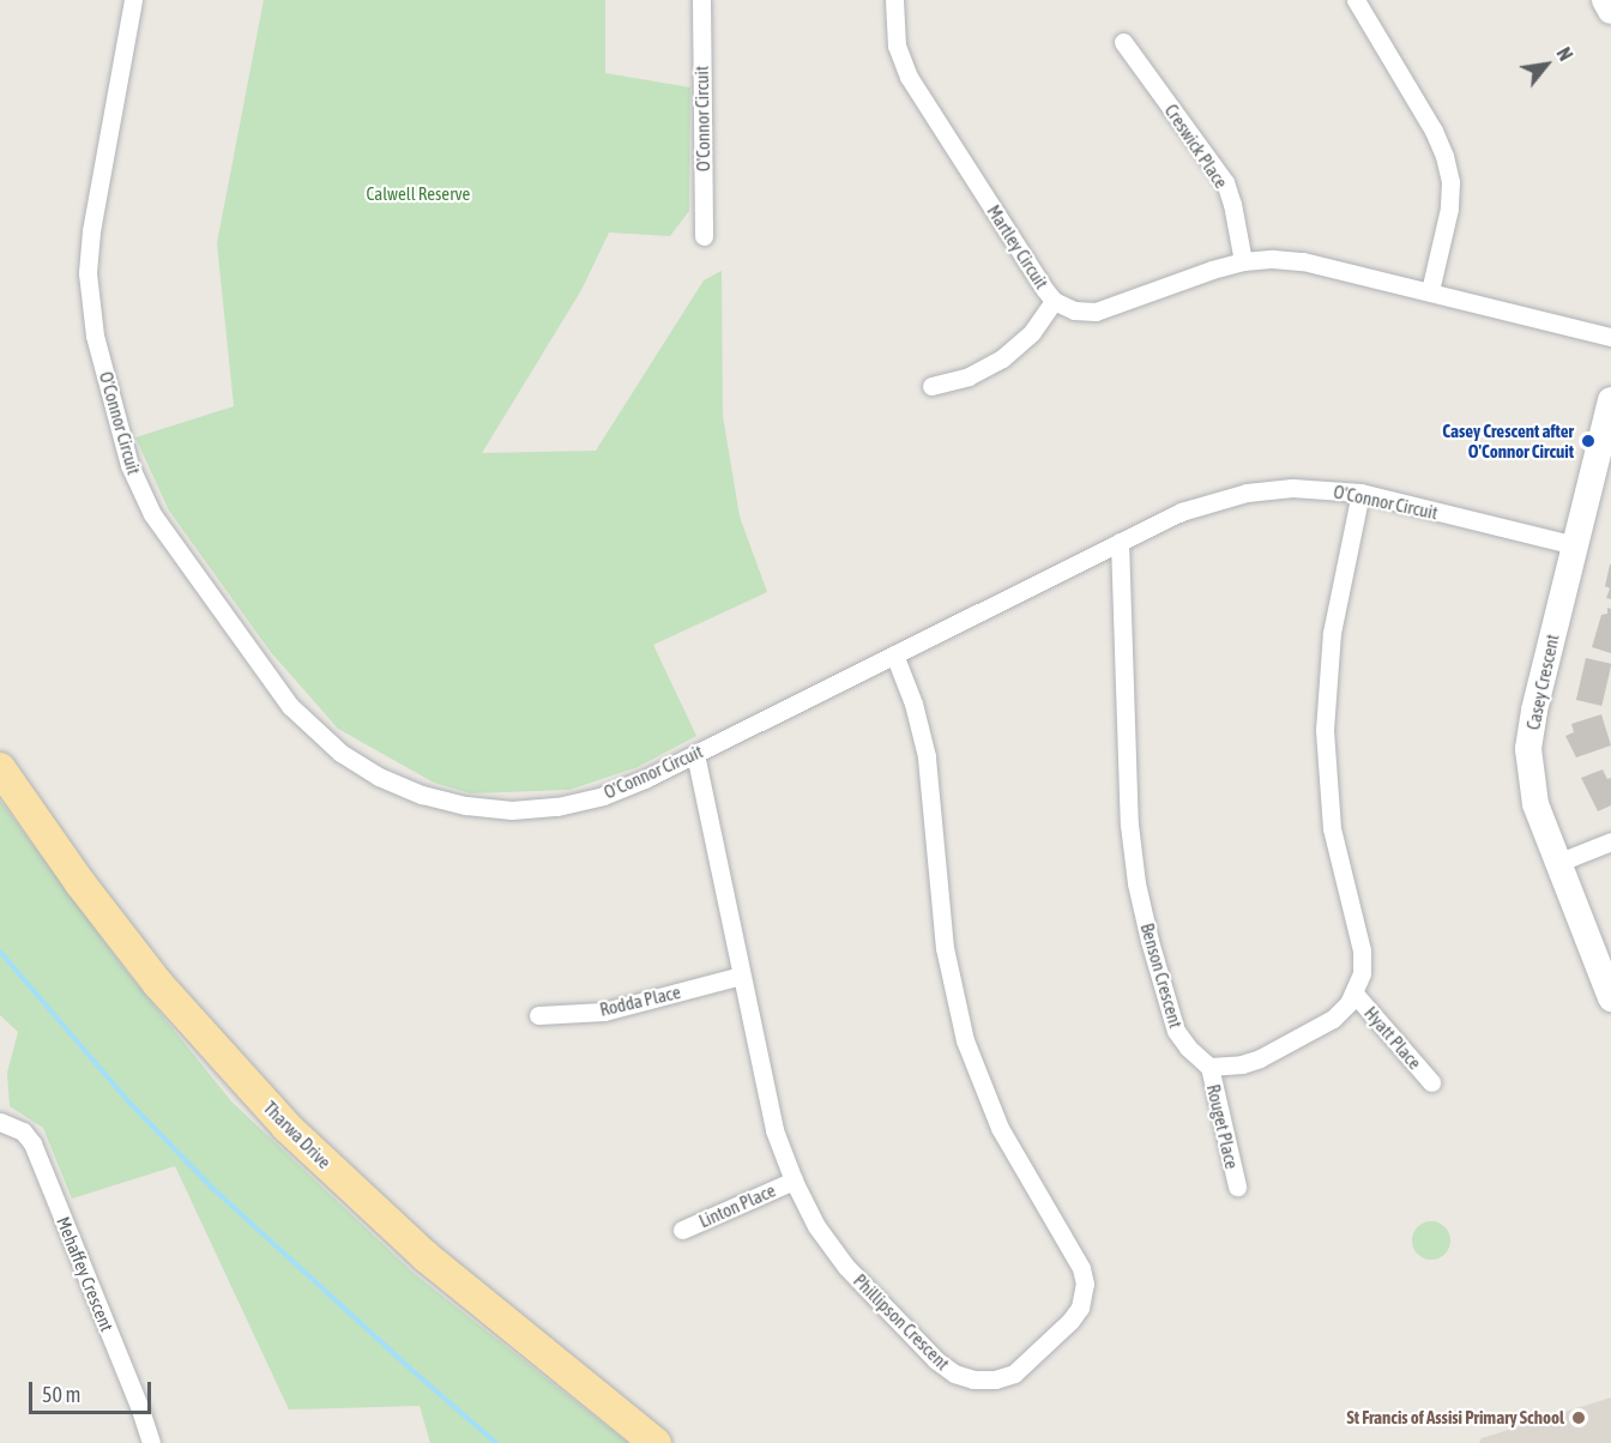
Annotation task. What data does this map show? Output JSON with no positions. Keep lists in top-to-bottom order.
{
  "streets": {
    "main road": ["Tharwa Drive"],
    "street": [
      "O'Connor Circuit",
      "Creswick Place",
      "Martley Circuit",
      "Casey Crescent",
      "Benson Crescent",
      "Rodda Place",
      "Hyatt Place",
      "Rouget Place",
      "Linton Place",
      "Mehaffey Crescent",
      "Phillipson Crescent"
    ]
  },
  "crossings": [
    ["O'Connor Circuit", "Casey Crescent"],
    ["O'Connor Circuit", "Benson Crescent"],
    ["O'Connor Circuit", "Phillipson Crescent"],
    ["Creswick Place", "Martley Circuit"],
    ["Benson Crescent", "Rouget Place"],
    ["Rodda Place", "Phillipson Crescent"],
    ["Linton Place", "Phillipson Crescent"]
  ],
  "parks": ["Calwell Reserve"],
  "places": ["Casey Crescent after O'Connor Circuit", "St Francis of Assisi Primary School"],
  "scale_bar": "50 m",
  "north": "top right"
}
